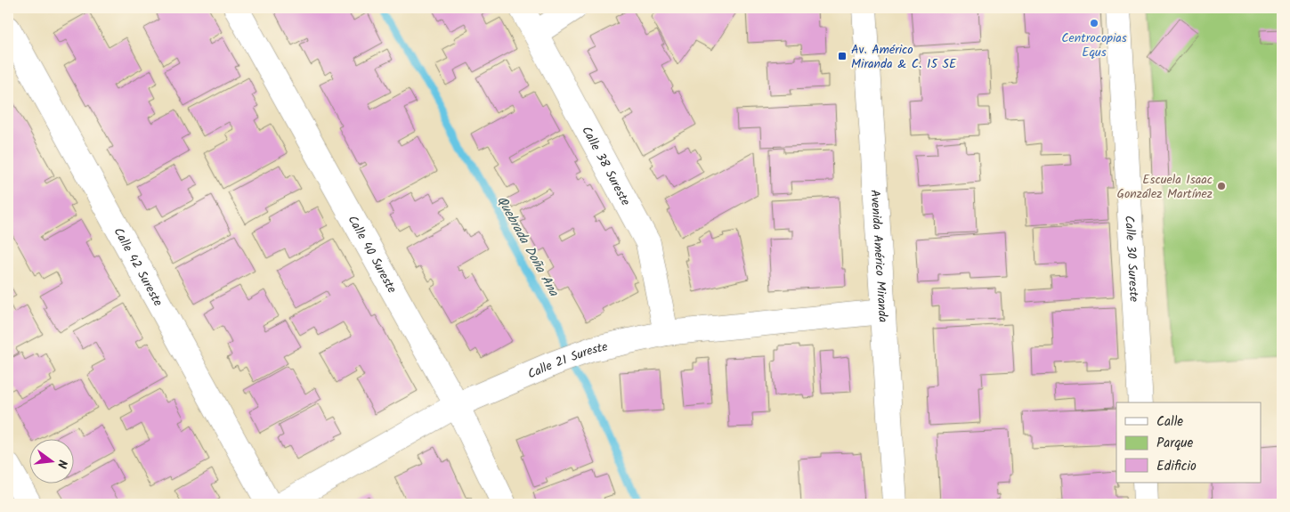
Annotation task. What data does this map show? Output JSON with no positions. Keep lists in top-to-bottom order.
{
  "streets": {
    "street": [
      "Calle 38 Sureste",
      "Calle 40 Sureste",
      "Avenida Américo Miranda",
      "Calle 30 Sureste",
      "Calle 42 Sureste",
      "Calle 21 Sureste"
    ]
  },
  "crossings": [
    ["Calle 38 Sureste", "Calle 21 Sureste"],
    ["Calle 40 Sureste", "Calle 21 Sureste"],
    ["Avenida Américo Miranda", "Calle 21 Sureste"]
  ],
  "water": ["Quebrada Doña Ana"],
  "places": {
    "other": ["Centrocopias Equs", "Escuela Isaac González Martínez"],
    "transit": ["Av. Américo Miranda & C. 15 SE"]
  },
  "legend": ["Calle", "Parque", "Edificio"],
  "north": "right"
}
